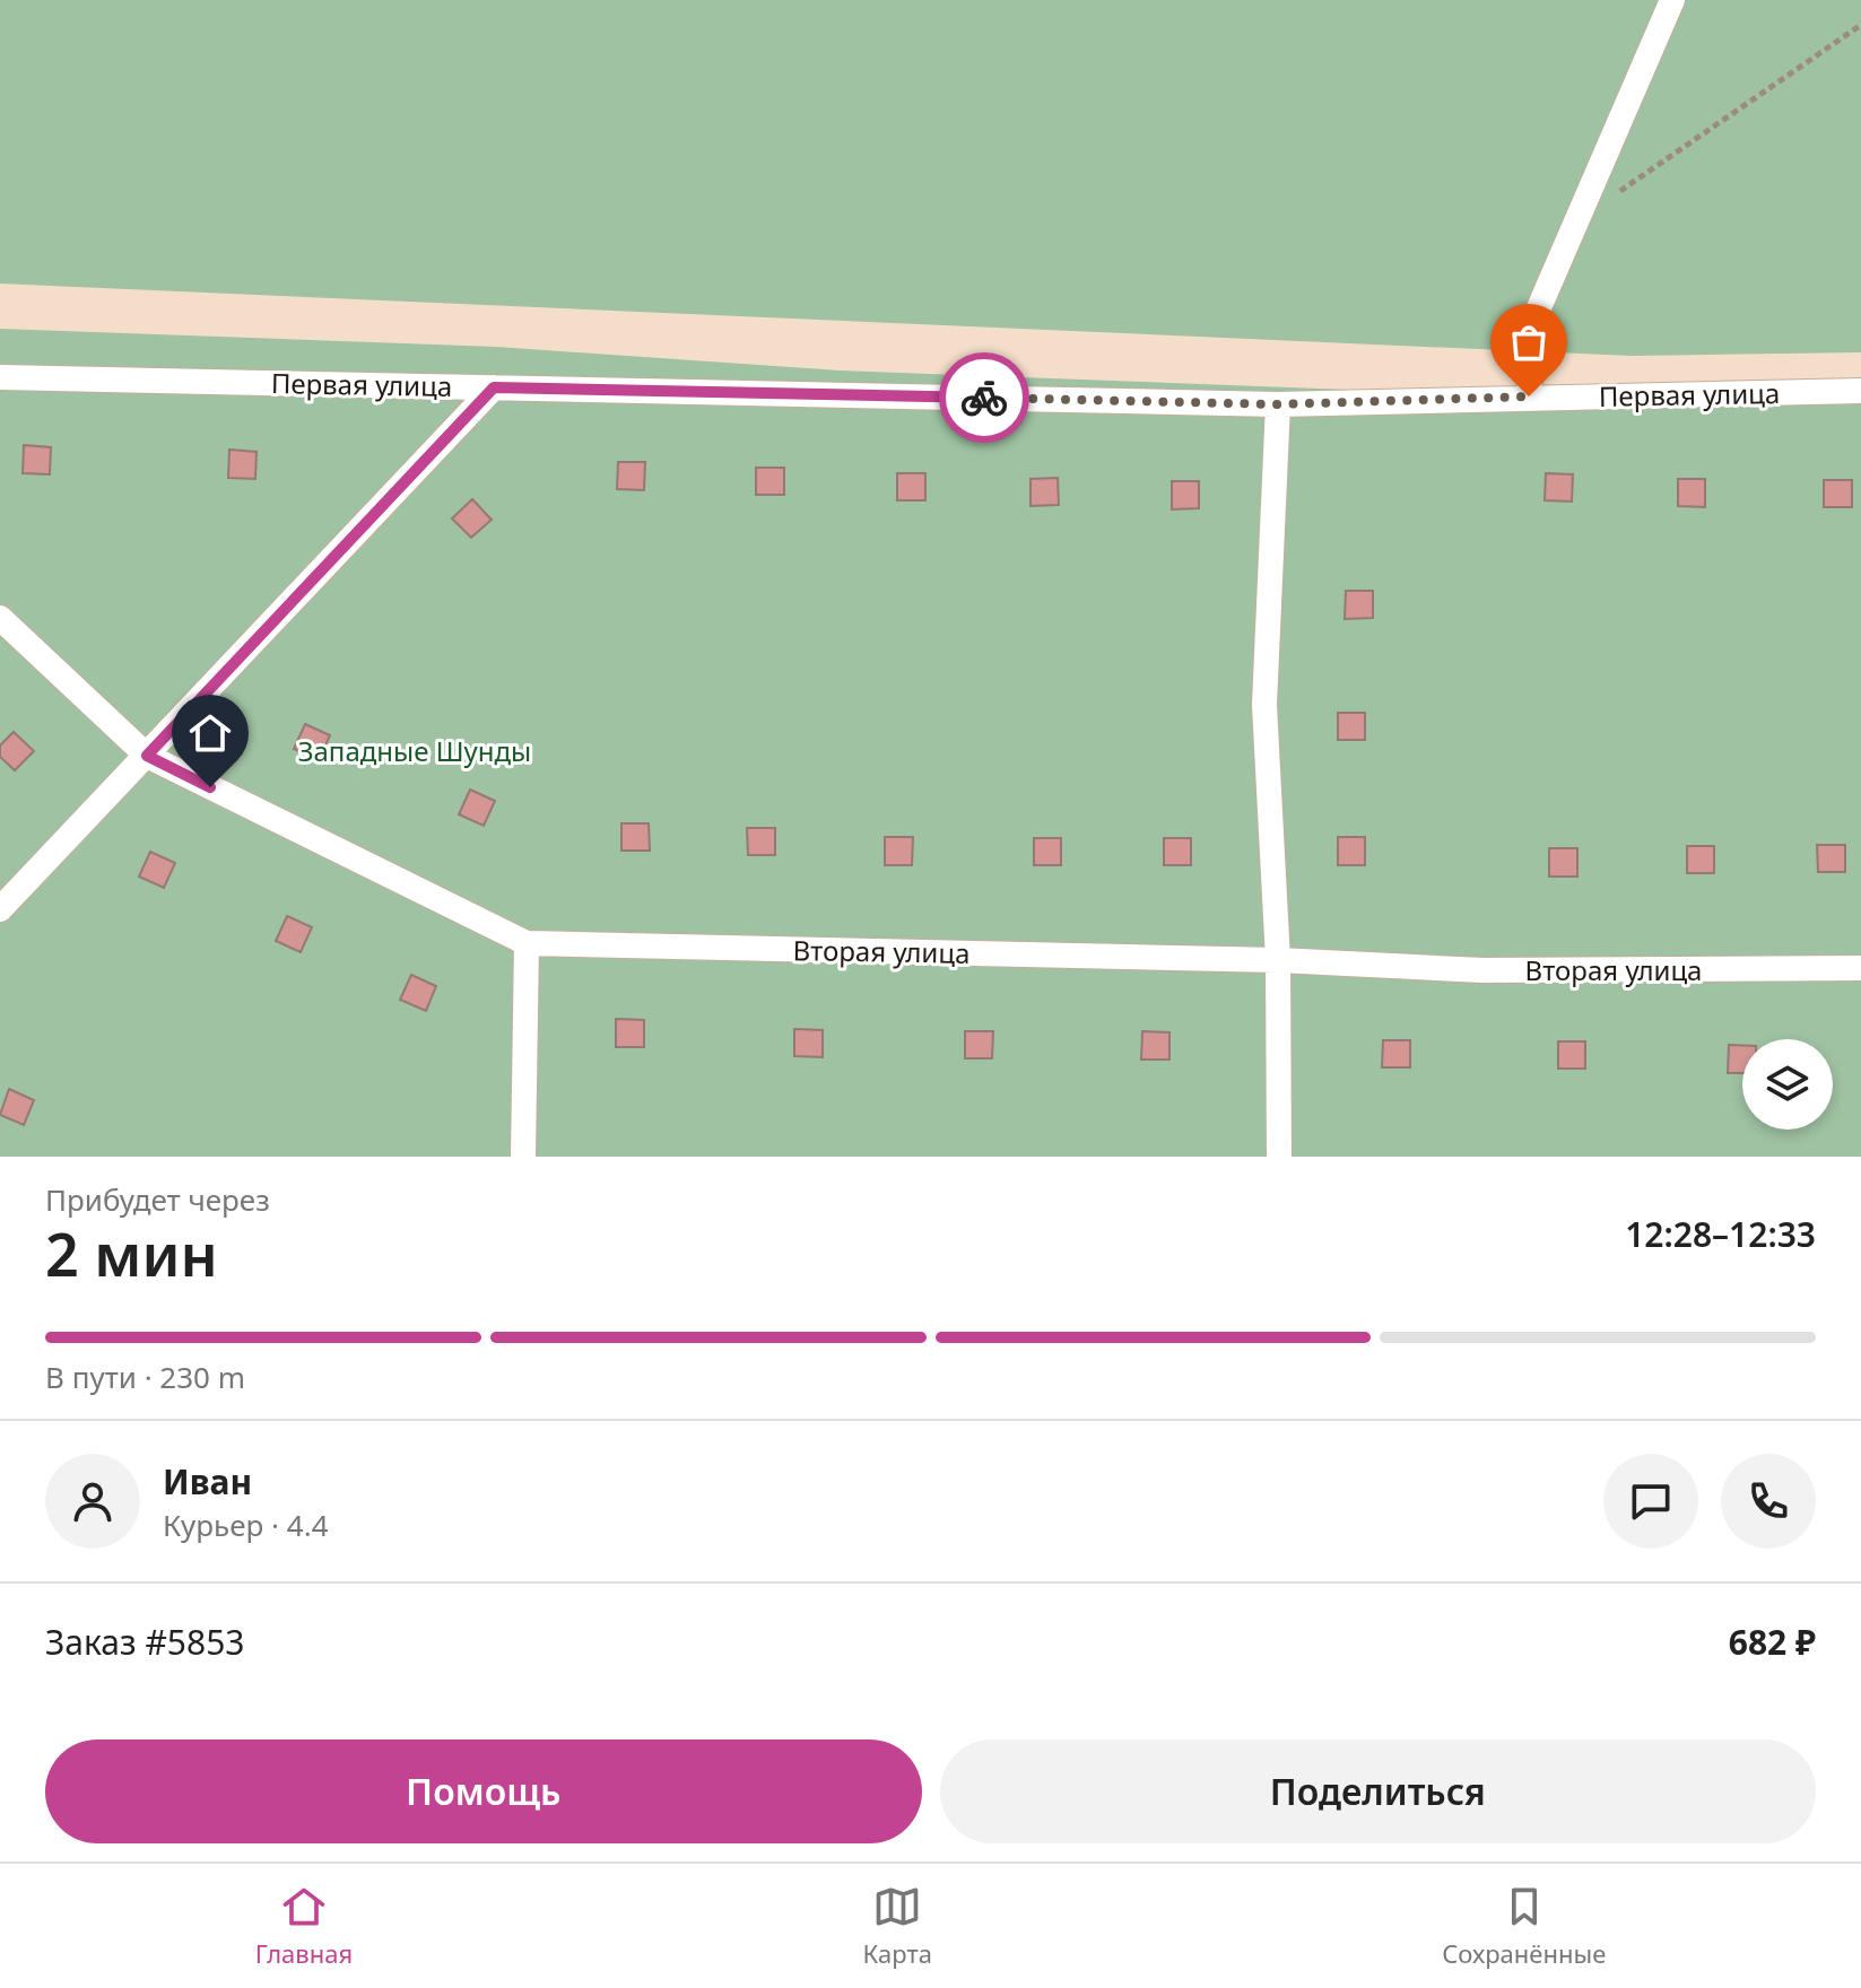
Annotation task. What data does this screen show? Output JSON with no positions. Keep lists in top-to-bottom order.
{
  "streets": {
    "street": ["Первая улица", "Вторая улица"]
  },
  "parks": ["Западные Шунды"],
  "page": {
    "heading": ["2 мин", "Прибудет через", "12:28–12:33"],
    "panel": [
      "Иван",
      "Курьер · 4.4",
      "Заказ #5853",
      "682 ₽"
    ],
    "bar": "В пути · 230 m",
    "buttons": ["Помощь", "Поделиться"],
    "tabs": ["Главная", "Карта", "Сохранённые"]
  }
}
